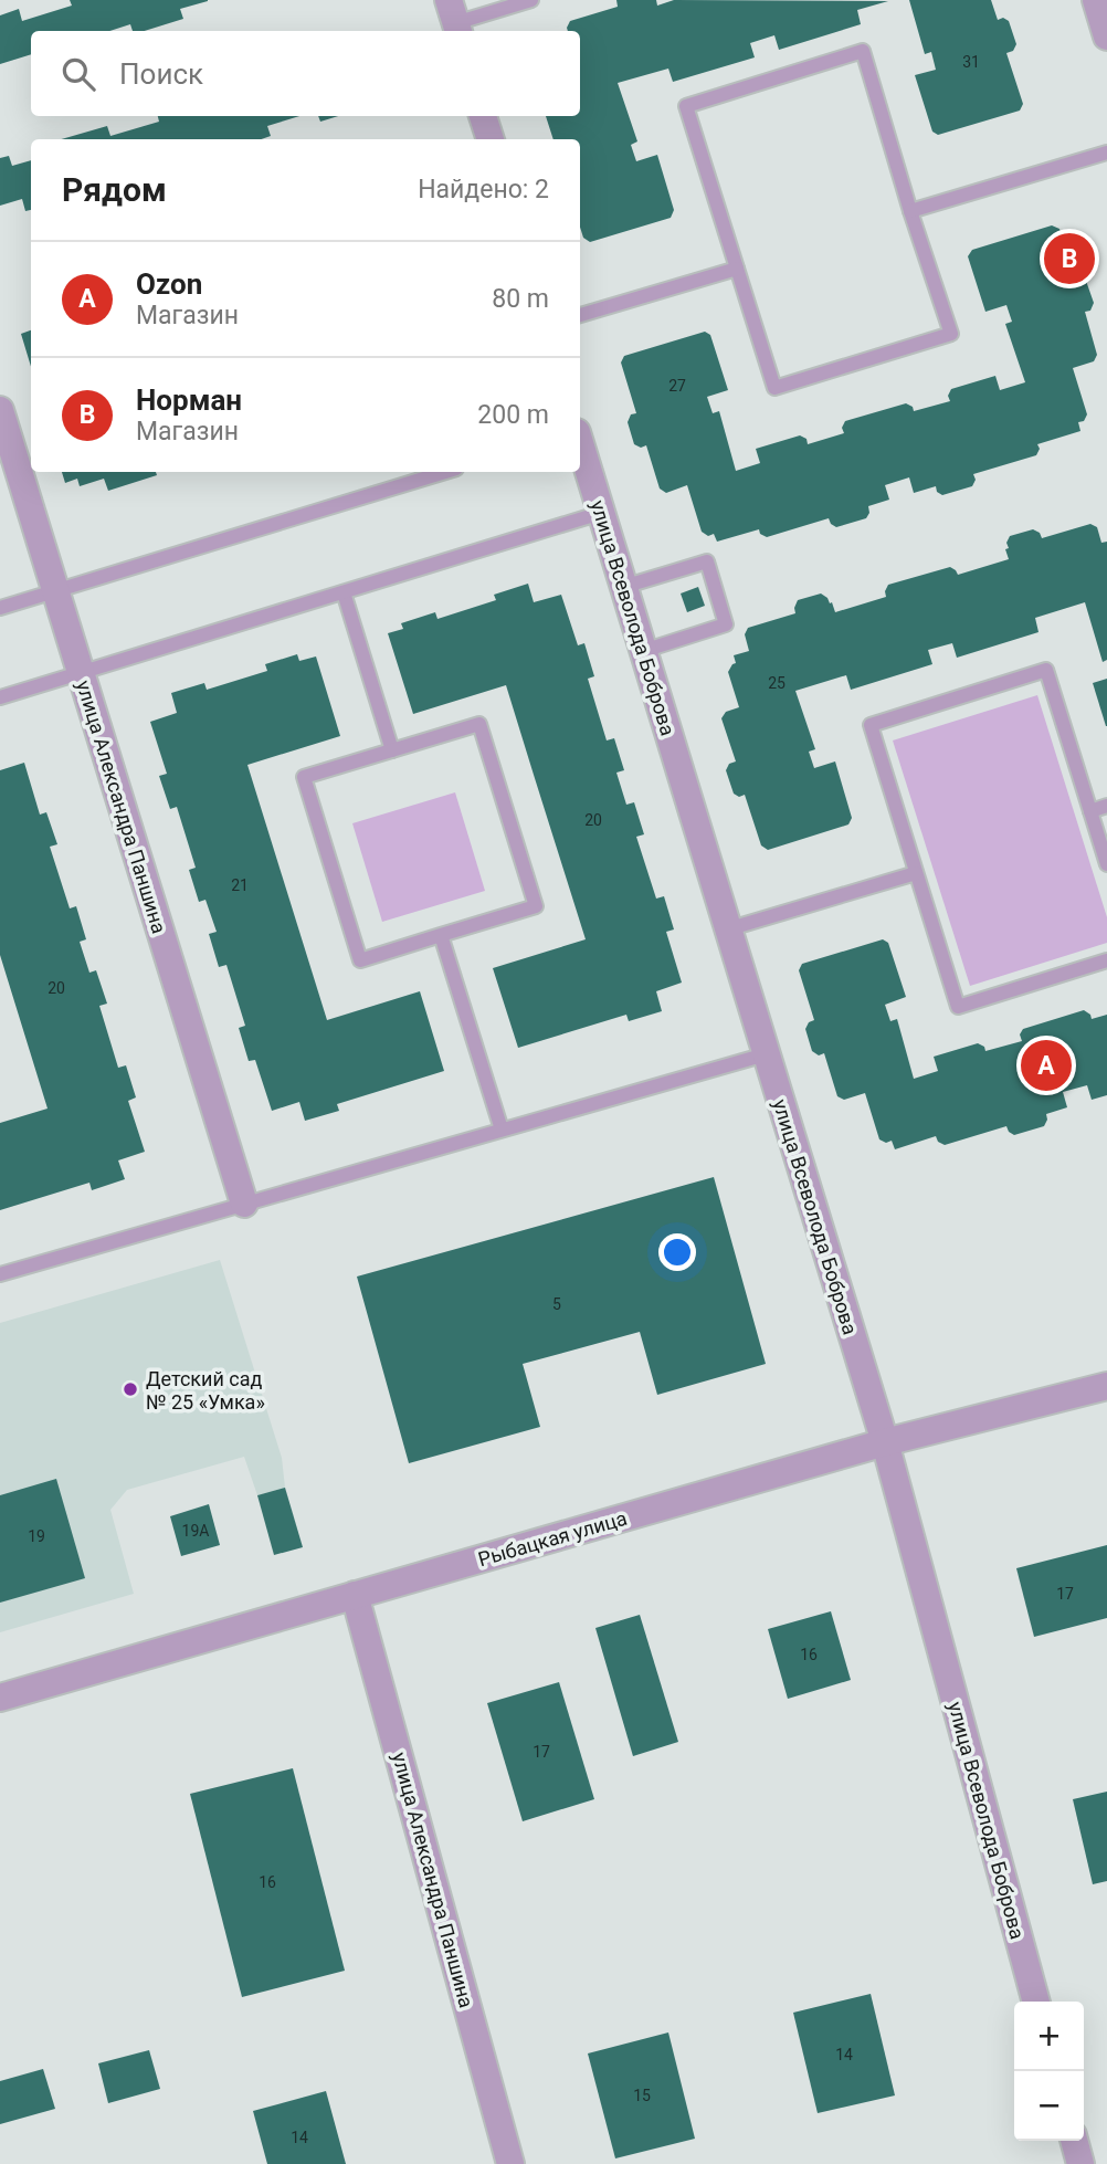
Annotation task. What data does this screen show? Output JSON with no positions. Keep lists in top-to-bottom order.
{
  "streets": {
    "street": ["улица Всеволода Боброва", "улица Александра Паншина", "Рыбацкая улица"]
  },
  "crossings": [
    ["улица Всеволода Боброва", "Рыбацкая улица"],
    ["улица Александра Паншина", "Рыбацкая улица"]
  ],
  "places": ["Детский сад № 25 «Умка»"],
  "house_numbers": [
    "31",
    "27",
    "25",
    "20",
    "21",
    "20",
    "5",
    "19А",
    "19",
    "17",
    "16",
    "17",
    "16",
    "14",
    "15",
    "14"
  ],
  "page": {
    "search": "Поиск",
    "heading": ["Рядом", "Найдено: 2"],
    "pins": ["B", "A"],
    "list": [
      {
        "mark": "A",
        "name": "Ozon",
        "note": "Магазин",
        "value": "80 m"
      },
      {
        "mark": "B",
        "name": "Норман",
        "note": "Магазин",
        "value": "200 m"
      }
    ],
    "map_buttons": ["+", "−"]
  }
}
